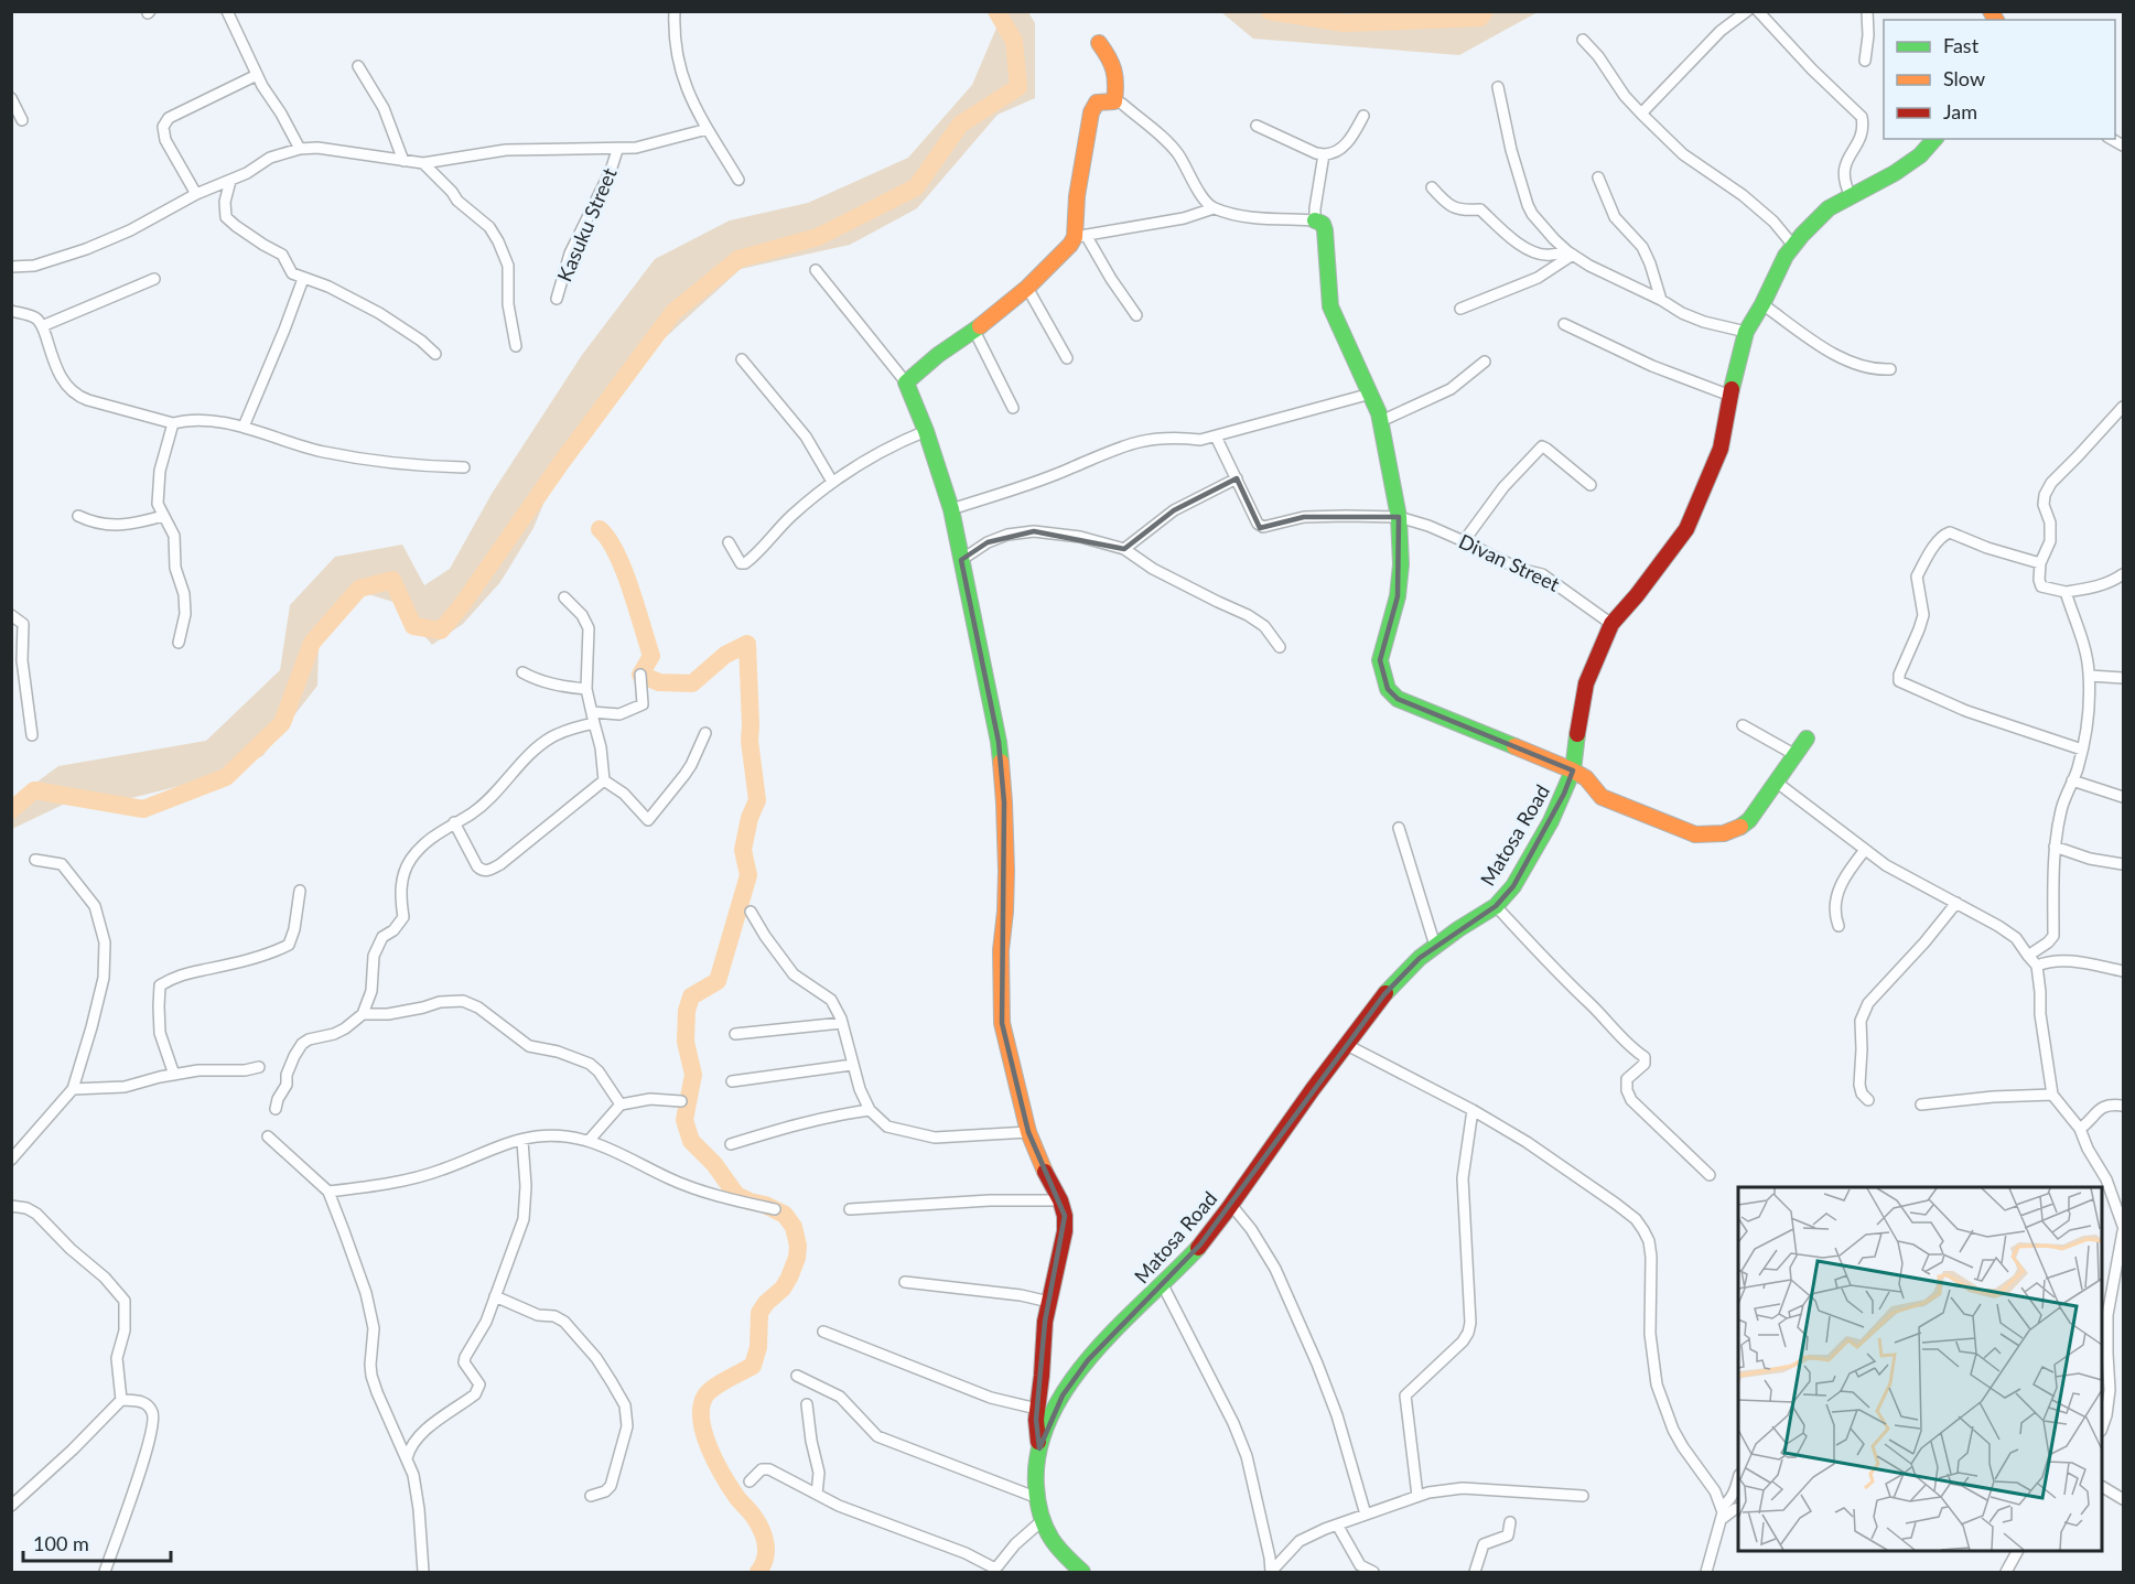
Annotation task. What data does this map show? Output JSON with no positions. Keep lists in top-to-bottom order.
{
  "streets": {
    "street": ["Kasuku Street", "Divan Street", "Matosa Road"]
  },
  "crossings": [
    ["Divan Street", "Matosa Road"]
  ],
  "legend": ["Fast", "Slow", "Jam"],
  "scale_bar": "100 m"
}
